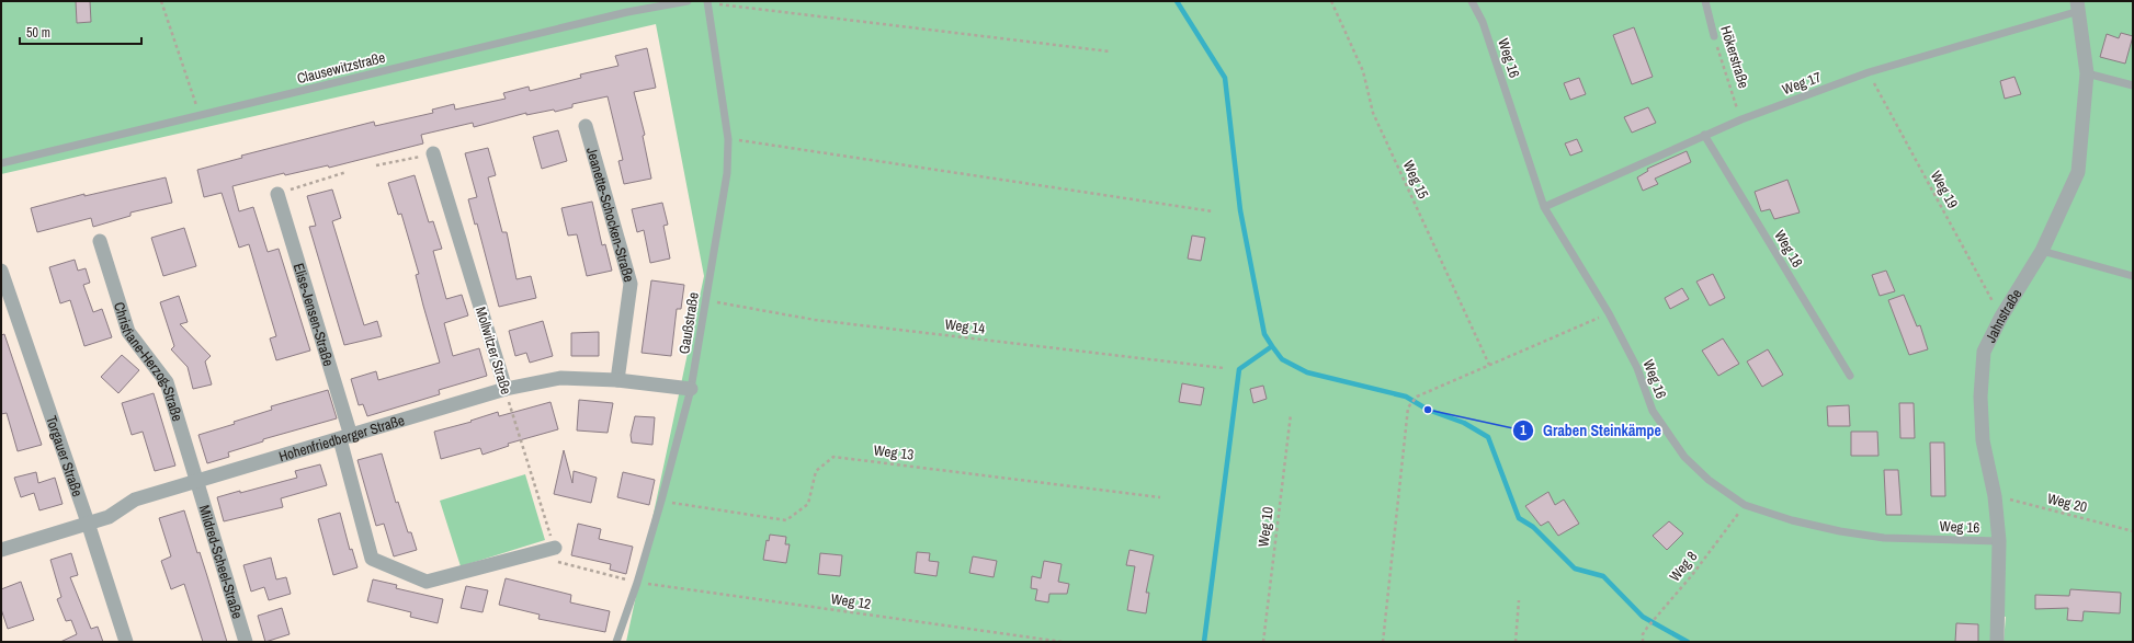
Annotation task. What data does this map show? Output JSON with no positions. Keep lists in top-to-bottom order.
{
  "streets": {
    "street": [
      "Jeanette-Schocken-Straße",
      "Elise-Jensen-Straße",
      "Jahnstraße",
      "Mollwitzer Straße",
      "Christiane-Herzog-Straße",
      "Hohenfriedberger Straße",
      "Torgauer Straße",
      "Mildred-Scheel-Straße"
    ],
    "lane": [
      "Hökerstraße",
      "Weg 16",
      "Clausewitzstraße",
      "Weg 17",
      "Weg 18",
      "Gaußstraße"
    ],
    "path": [
      "Weg 15",
      "Weg 19",
      "Weg 14",
      "Weg 13",
      "Weg 20",
      "Weg 10",
      "Weg 8",
      "Weg 12"
    ]
  },
  "crossings": [
    ["Hökerstraße", "Weg 17"],
    ["Weg 16", "Weg 17"],
    ["Weg 16", "Jahnstraße"],
    ["Weg 16", "Weg 8"],
    ["Weg 17", "Weg 19"],
    ["Weg 17", "Weg 18"],
    ["Weg 17", "Jahnstraße"],
    ["Weg 19", "Jahnstraße"],
    ["Jeanette-Schocken-Straße", "Hohenfriedberger Straße"],
    ["Elise-Jensen-Straße", "Mollwitzer Straße"],
    ["Elise-Jensen-Straße", "Hohenfriedberger Straße"],
    ["Jahnstraße", "Weg 20"],
    ["Gaußstraße", "Weg 14"],
    ["Gaußstraße", "Mollwitzer Straße"],
    ["Gaußstraße", "Hohenfriedberger Straße"],
    ["Gaußstraße", "Weg 13"],
    ["Gaußstraße", "Weg 12"],
    ["Mollwitzer Straße", "Hohenfriedberger Straße"],
    ["Mollwitzer Straße", "Weg 12"],
    ["Christiane-Herzog-Straße", "Hohenfriedberger Straße"],
    ["Christiane-Herzog-Straße", "Mildred-Scheel-Straße"],
    ["Hohenfriedberger Straße", "Torgauer Straße"],
    ["Hohenfriedberger Straße", "Mildred-Scheel-Straße"]
  ],
  "places": ["Graben Steinkämpe"],
  "scale_bar": "50 m"
}
